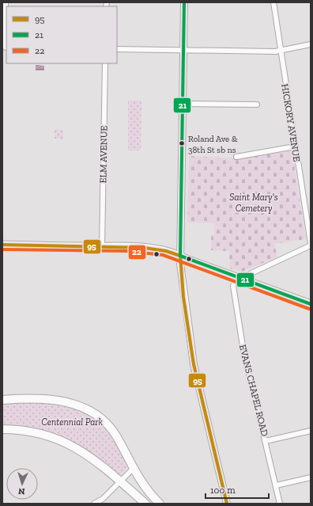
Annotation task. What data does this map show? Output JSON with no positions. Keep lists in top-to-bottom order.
{
  "streets": {
    "street": ["HICKORY AVENUE", "ELM AVENUE", "EVANS CHAPEL ROAD"]
  },
  "parks": ["Saint Mary's Cemetery", "Centennial Park"],
  "places": ["Roland Ave & 38th St sb ns"],
  "lines": ["transit line 21", "transit line 95", "transit line 22"],
  "legend": ["95", "21", "22"],
  "scale_bar": "100 m",
  "north": "bottom"
}
